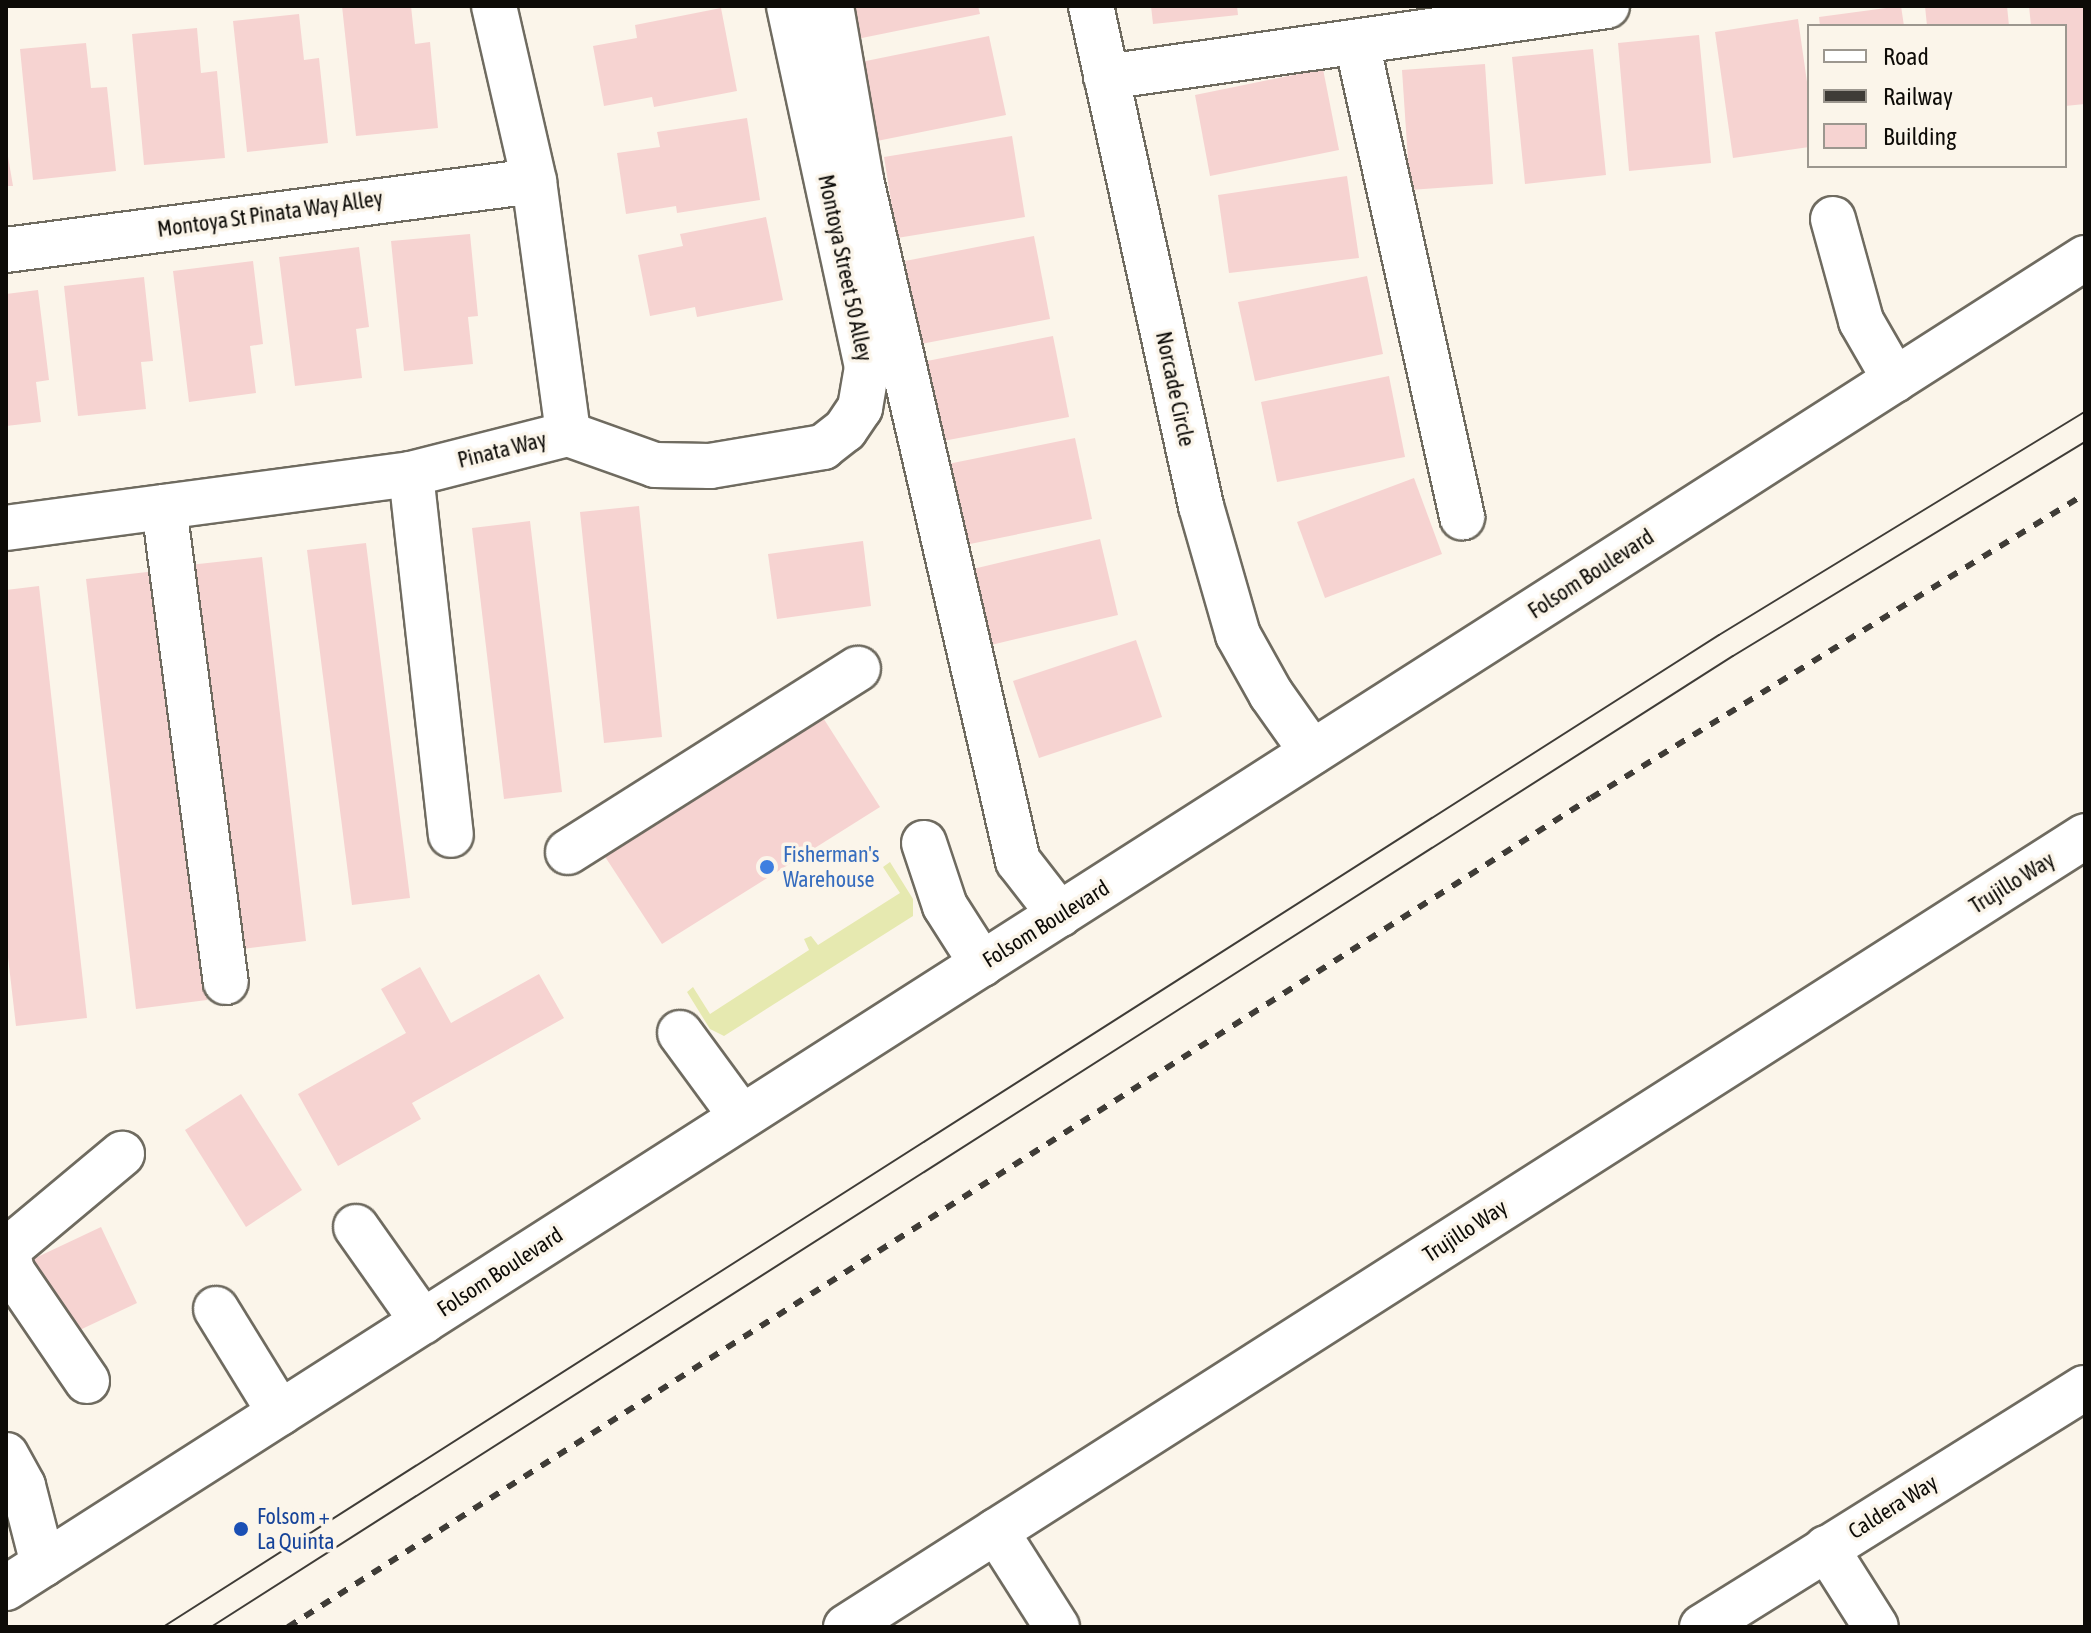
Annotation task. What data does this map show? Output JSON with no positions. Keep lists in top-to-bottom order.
{
  "streets": {
    "street": [
      "Montoya St Pinata Way Alley",
      "Montoya Street 50 Alley",
      "Norcade Circle",
      "Pinata Way",
      "Folsom Boulevard",
      "Trujillo Way",
      "Caldera Way"
    ]
  },
  "crossings": [
    ["Montoya St Pinata Way Alley", "Pinata Way"],
    ["Montoya Street 50 Alley", "Pinata Way"],
    ["Norcade Circle", "Folsom Boulevard"]
  ],
  "places": ["Fisherman's Warehouse", "Folsom + La Quinta"],
  "legend": ["Road", "Railway", "Building"]
}
